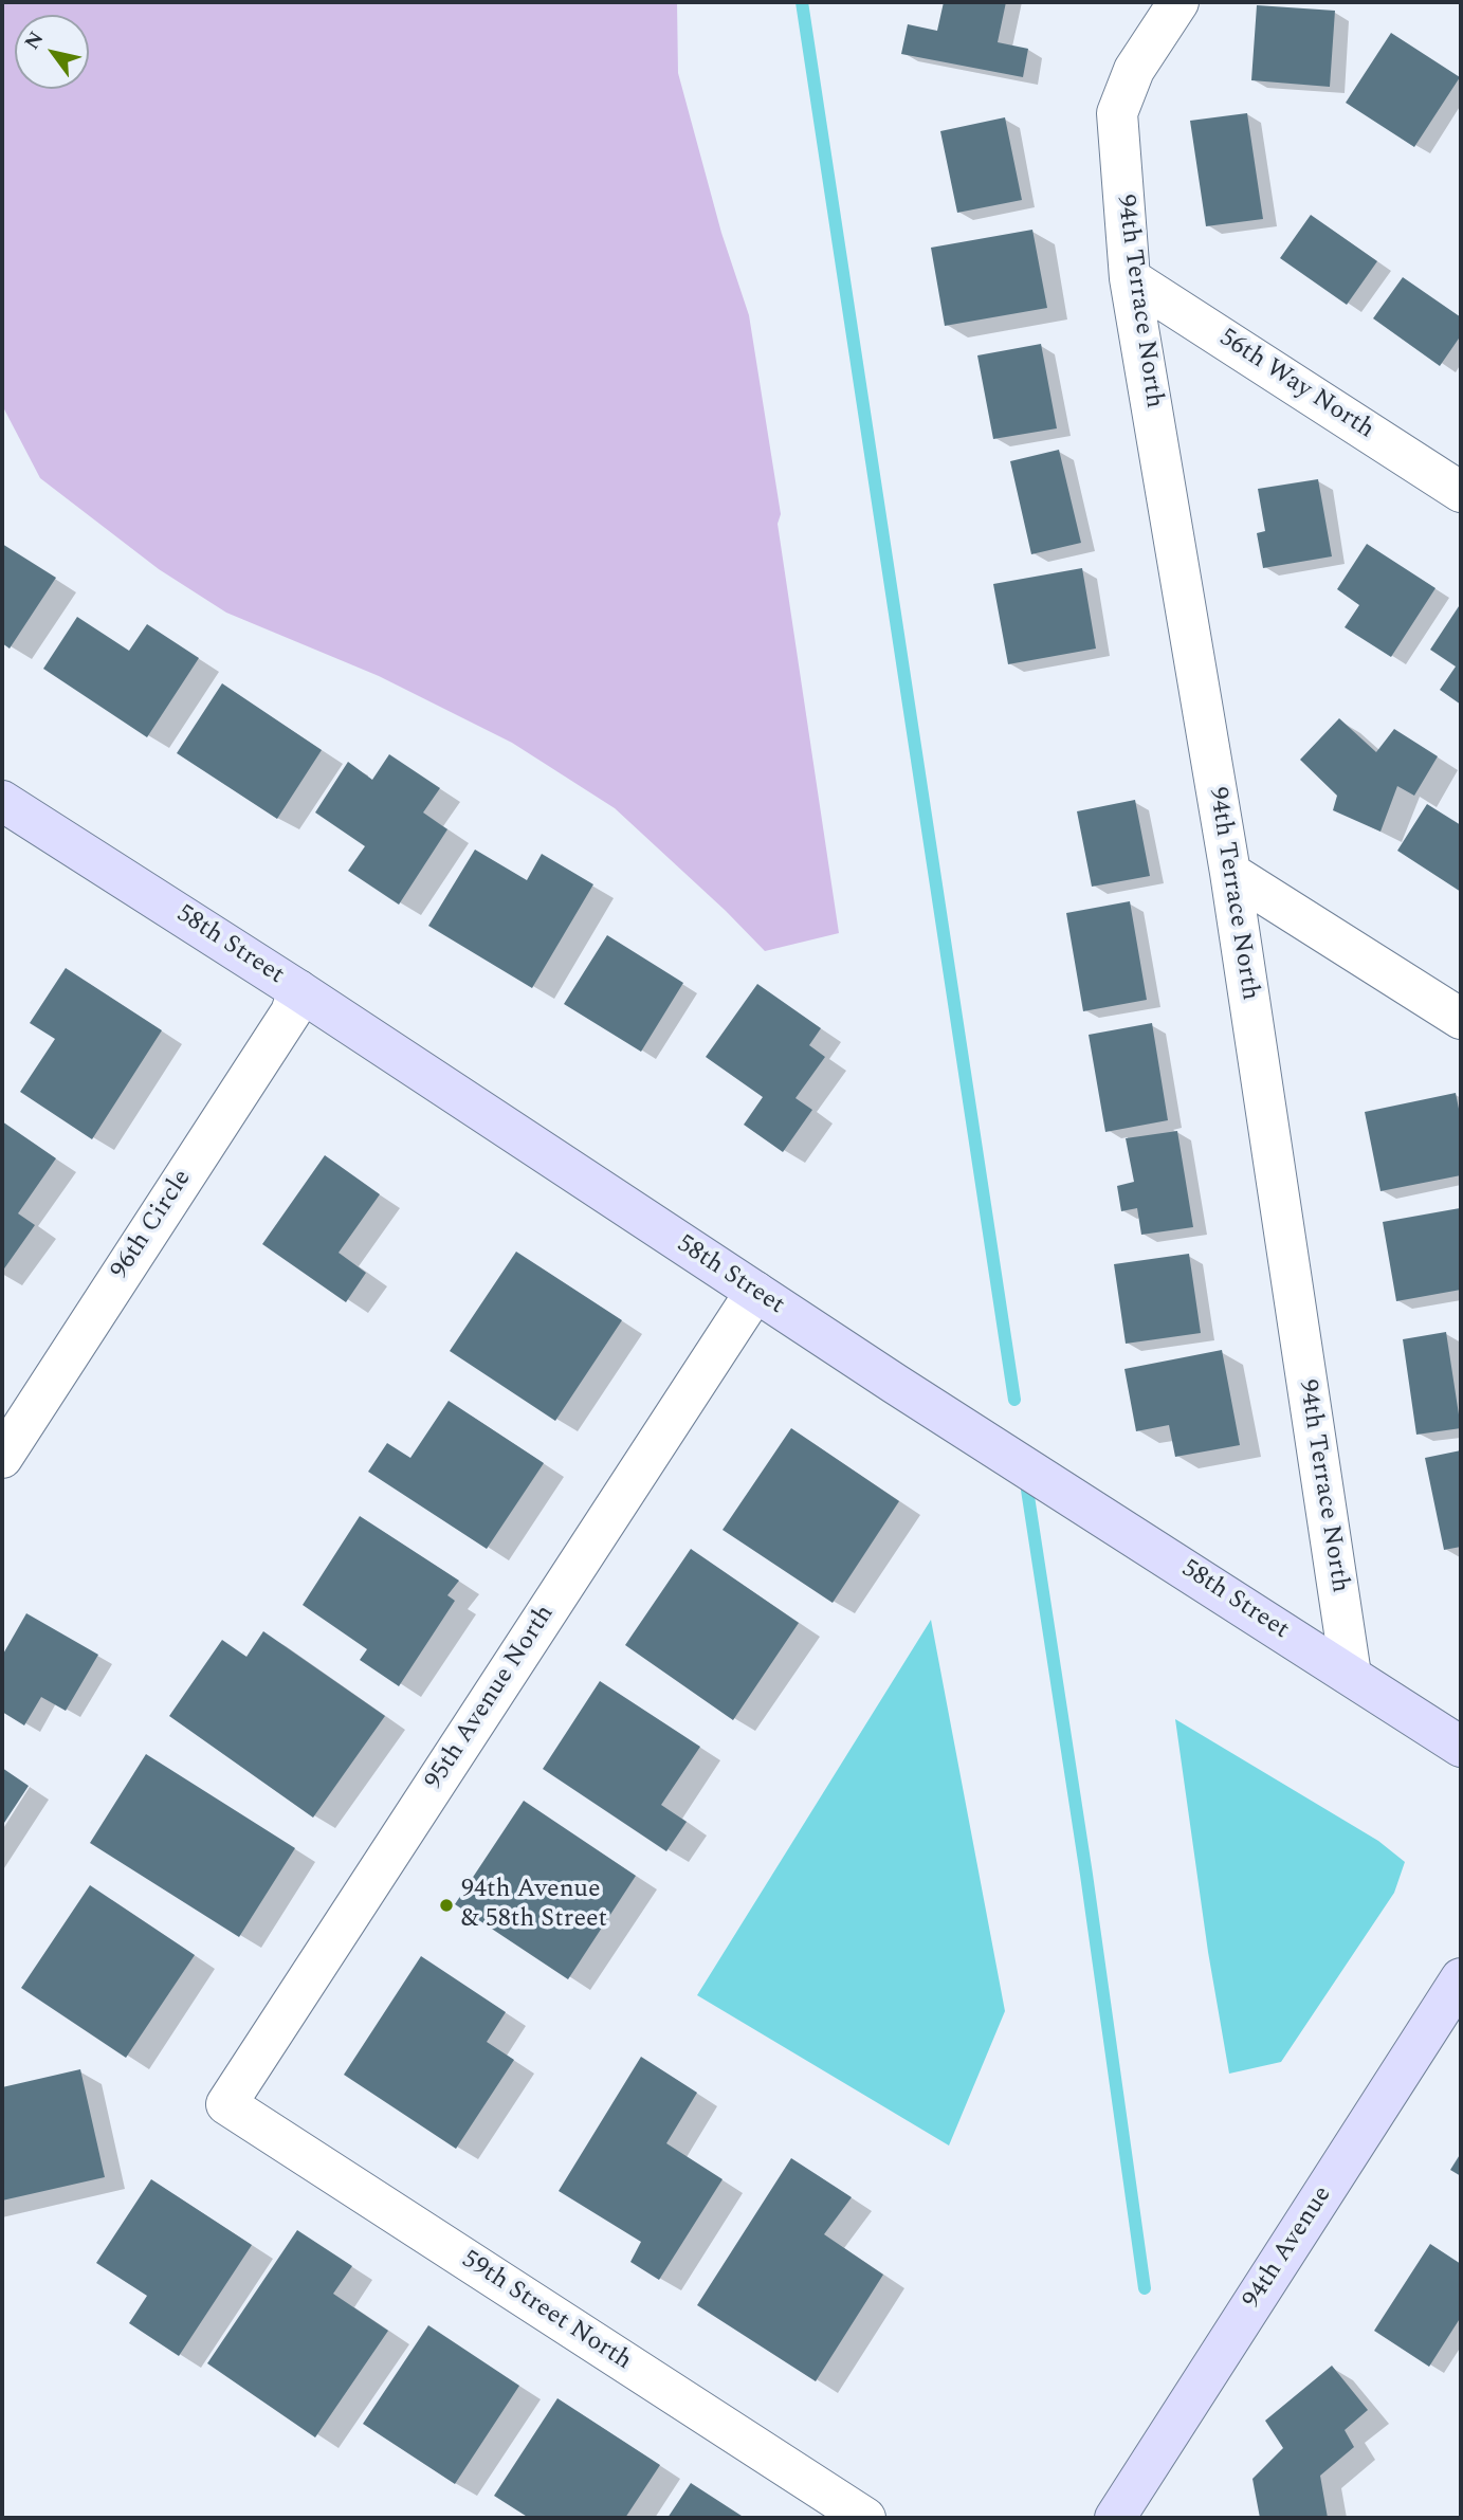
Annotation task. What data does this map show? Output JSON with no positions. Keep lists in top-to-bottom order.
{
  "streets": {
    "street": [
      "94th Terrace North",
      "56th Way North",
      "58th Street",
      "96th Circle",
      "95th Avenue North",
      "94th Avenue",
      "59th Street North"
    ]
  },
  "crossings": [
    ["94th Terrace North", "56th Way North"],
    ["94th Terrace North", "58th Street"],
    ["58th Street", "96th Circle"],
    ["58th Street", "95th Avenue North"],
    ["95th Avenue North", "59th Street North"]
  ],
  "places": ["94th Avenue & 58th Street"],
  "north": "top left"
}
